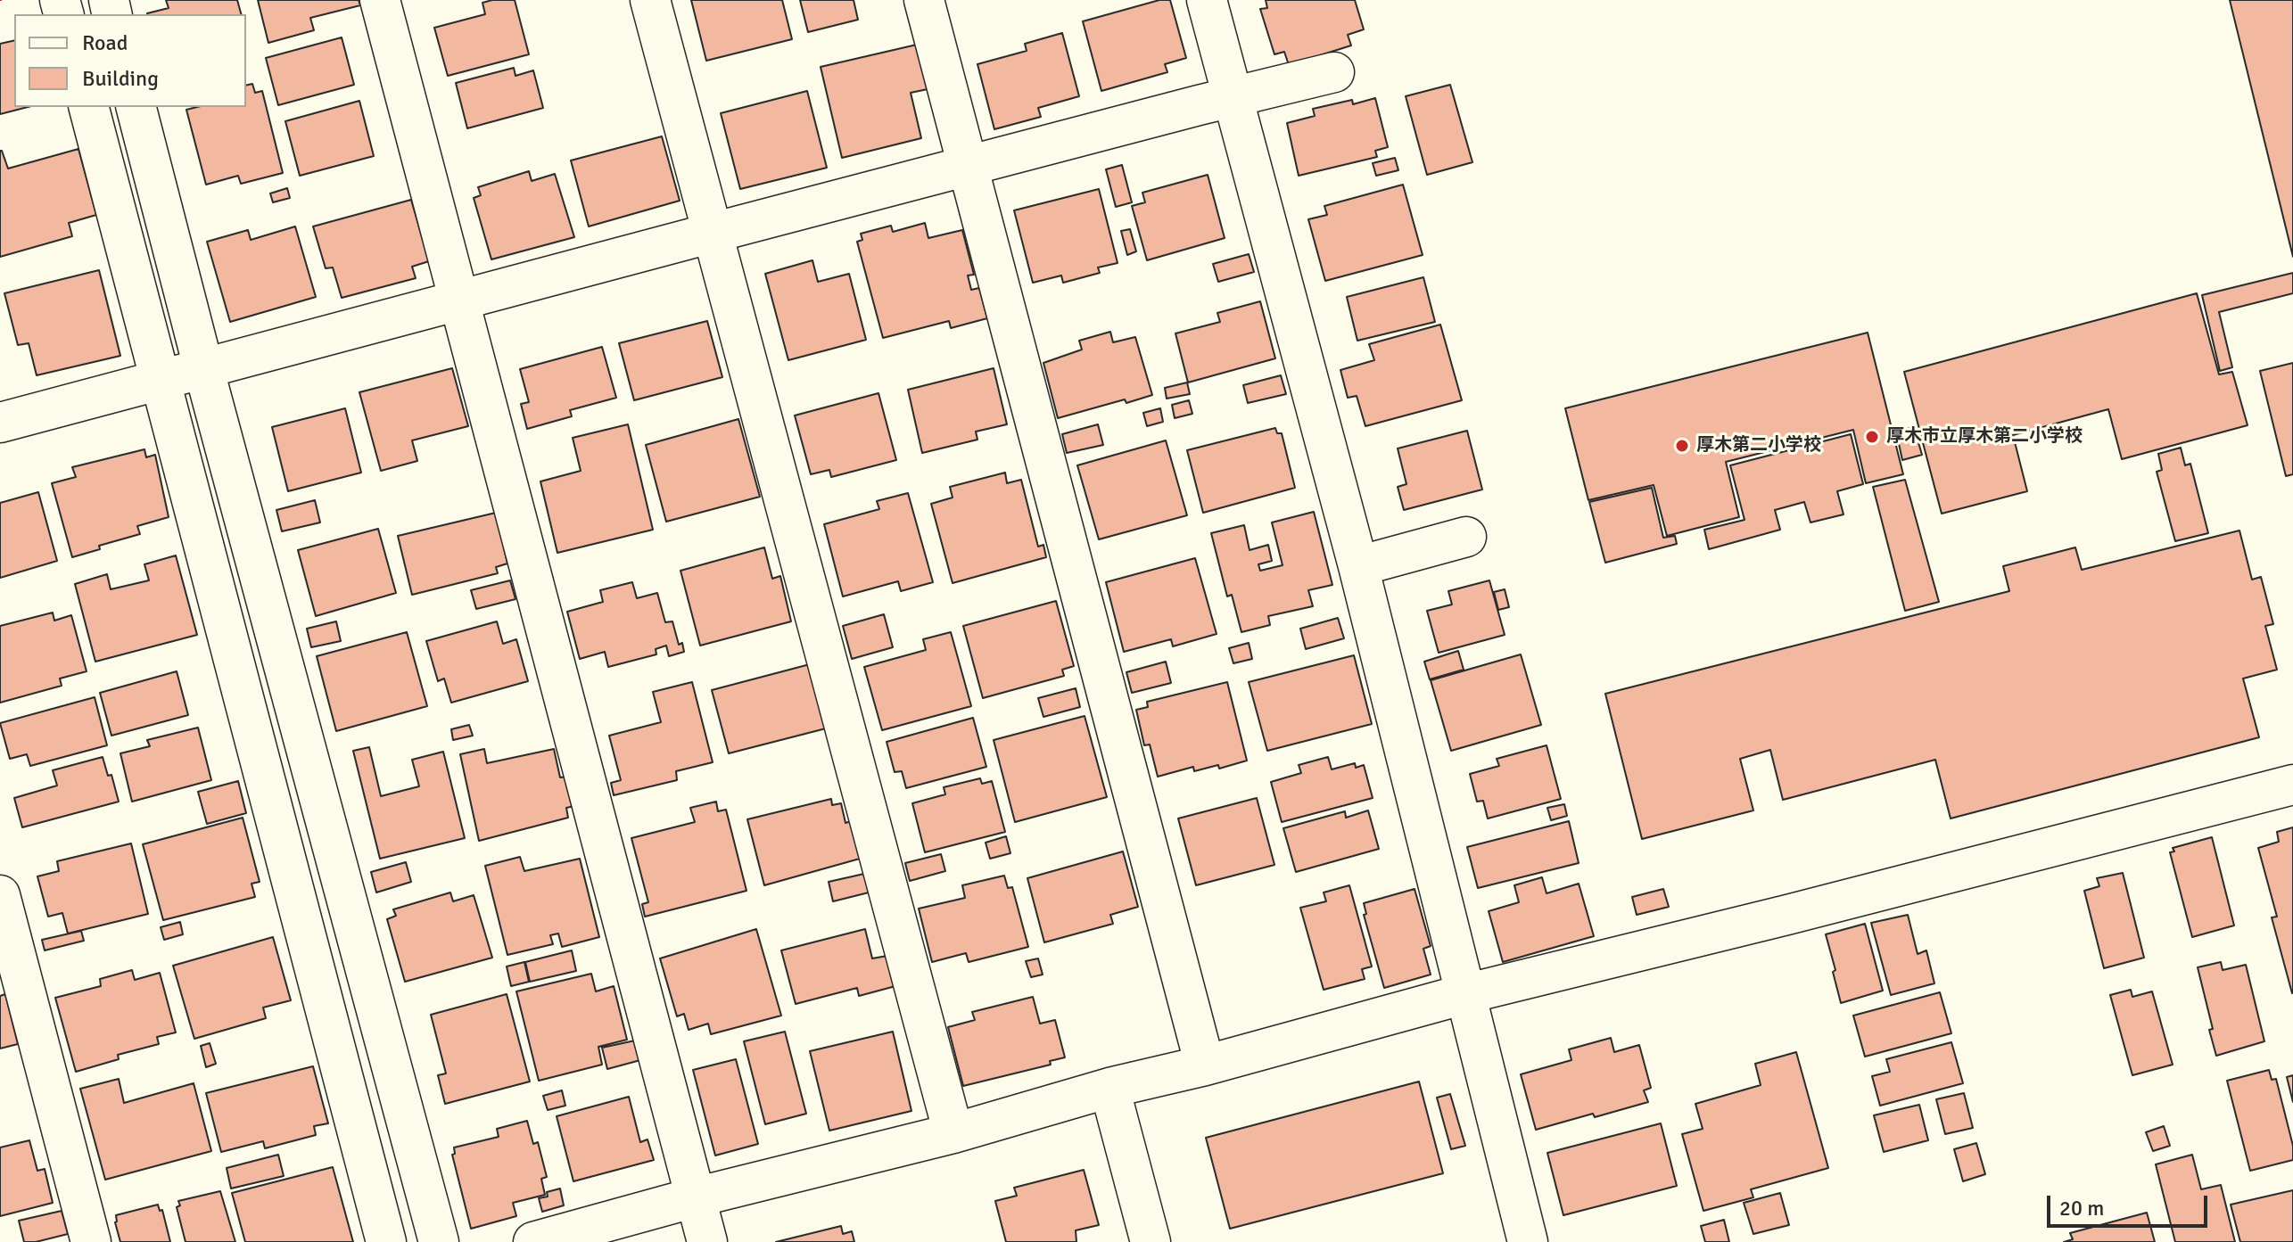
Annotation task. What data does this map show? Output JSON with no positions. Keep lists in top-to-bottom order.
{
  "places": ["厚木市立厚木第二小学校", "厚木第二小学校"],
  "legend": ["Road", "Building"],
  "scale_bar": "20 m"
}
